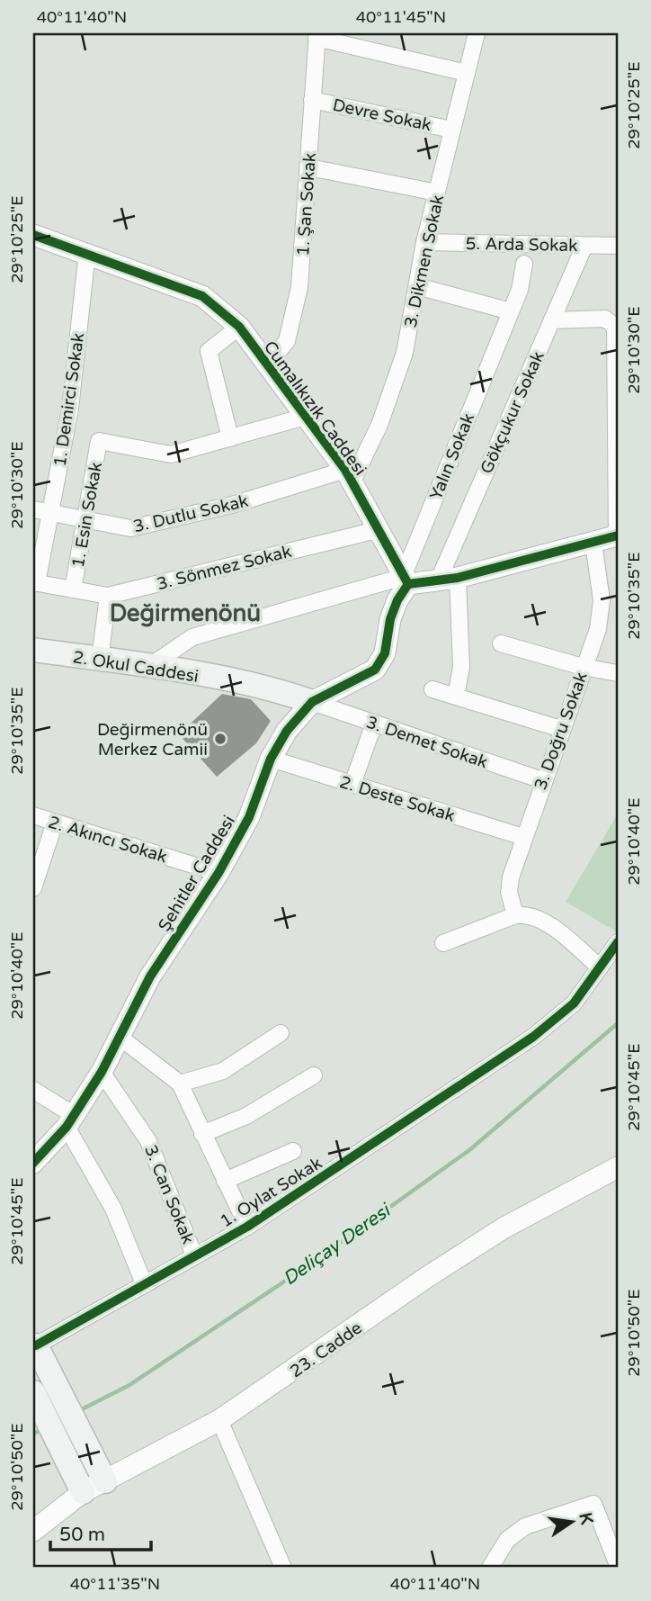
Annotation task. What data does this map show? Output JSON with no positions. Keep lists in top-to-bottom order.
{
  "streets": {
    "main road": ["2. Okul Caddesi"],
    "street": [
      "Devre Sokak",
      "1. Şan Sokak",
      "5. Arda Sokak",
      "3. Dikmen Sokak",
      "1. Demirci Sokak",
      "Cumalıkızık Caddesi",
      "Gökçukur Sokak",
      "Yalın Sokak",
      "3. Dutlu Sokak",
      "1. Esin Sokak",
      "3. Sönmez Sokak",
      "3. Doğru Sokak",
      "3. Demet Sokak",
      "2. Deste Sokak",
      "2. Akıncı Sokak",
      "Şehitler Caddesi",
      "1. Oylat Sokak",
      "3. Can Sokak",
      "23. Cadde"
    ]
  },
  "crossings": [
    ["Devre Sokak", "1. Şan Sokak"],
    ["Devre Sokak", "3. Dikmen Sokak"],
    ["1. Şan Sokak", "Cumalıkızık Caddesi"],
    ["5. Arda Sokak", "3. Dikmen Sokak"],
    ["5. Arda Sokak", "Gökçukur Sokak"],
    ["3. Dikmen Sokak", "Cumalıkızık Caddesi"],
    ["3. Dikmen Sokak", "3. Dutlu Sokak"],
    ["1. Demirci Sokak", "Cumalıkızık Caddesi"],
    ["1. Demirci Sokak", "3. Dutlu Sokak"],
    ["1. Demirci Sokak", "3. Sönmez Sokak"],
    ["Cumalıkızık Caddesi", "Yalın Sokak"],
    ["Cumalıkızık Caddesi", "3. Dutlu Sokak"],
    ["Cumalıkızık Caddesi", "3. Sönmez Sokak"],
    ["Cumalıkızık Caddesi", "Şehitler Caddesi"],
    ["Yalın Sokak", "Şehitler Caddesi"],
    ["3. Dutlu Sokak", "1. Esin Sokak"],
    ["1. Esin Sokak", "3. Sönmez Sokak"],
    ["2. Okul Caddesi", "3. Demet Sokak"],
    ["2. Okul Caddesi", "Şehitler Caddesi"],
    ["3. Doğru Sokak", "3. Demet Sokak"],
    ["3. Doğru Sokak", "2. Deste Sokak"],
    ["3. Demet Sokak", "Şehitler Caddesi"],
    ["2. Deste Sokak", "Şehitler Caddesi"],
    ["2. Akıncı Sokak", "Şehitler Caddesi"],
    ["Şehitler Caddesi", "3. Can Sokak"],
    ["1. Oylat Sokak", "3. Can Sokak"]
  ],
  "districts": ["Değirmenönü"],
  "water": ["Deliçay Deresi"],
  "places": ["Değirmenönü Merkez Camii"],
  "scale_bar": "50 m",
  "north": "right",
  "coordinates": [
    "40°11'40\"N",
    "40°11'45\"N",
    "29°10'25\"E",
    "29°10'30\"E",
    "29°10'35\"E",
    "29°10'40\"E",
    "29°10'45\"E",
    "29°10'50\"E",
    "40°11'35\"N"
  ]
}
